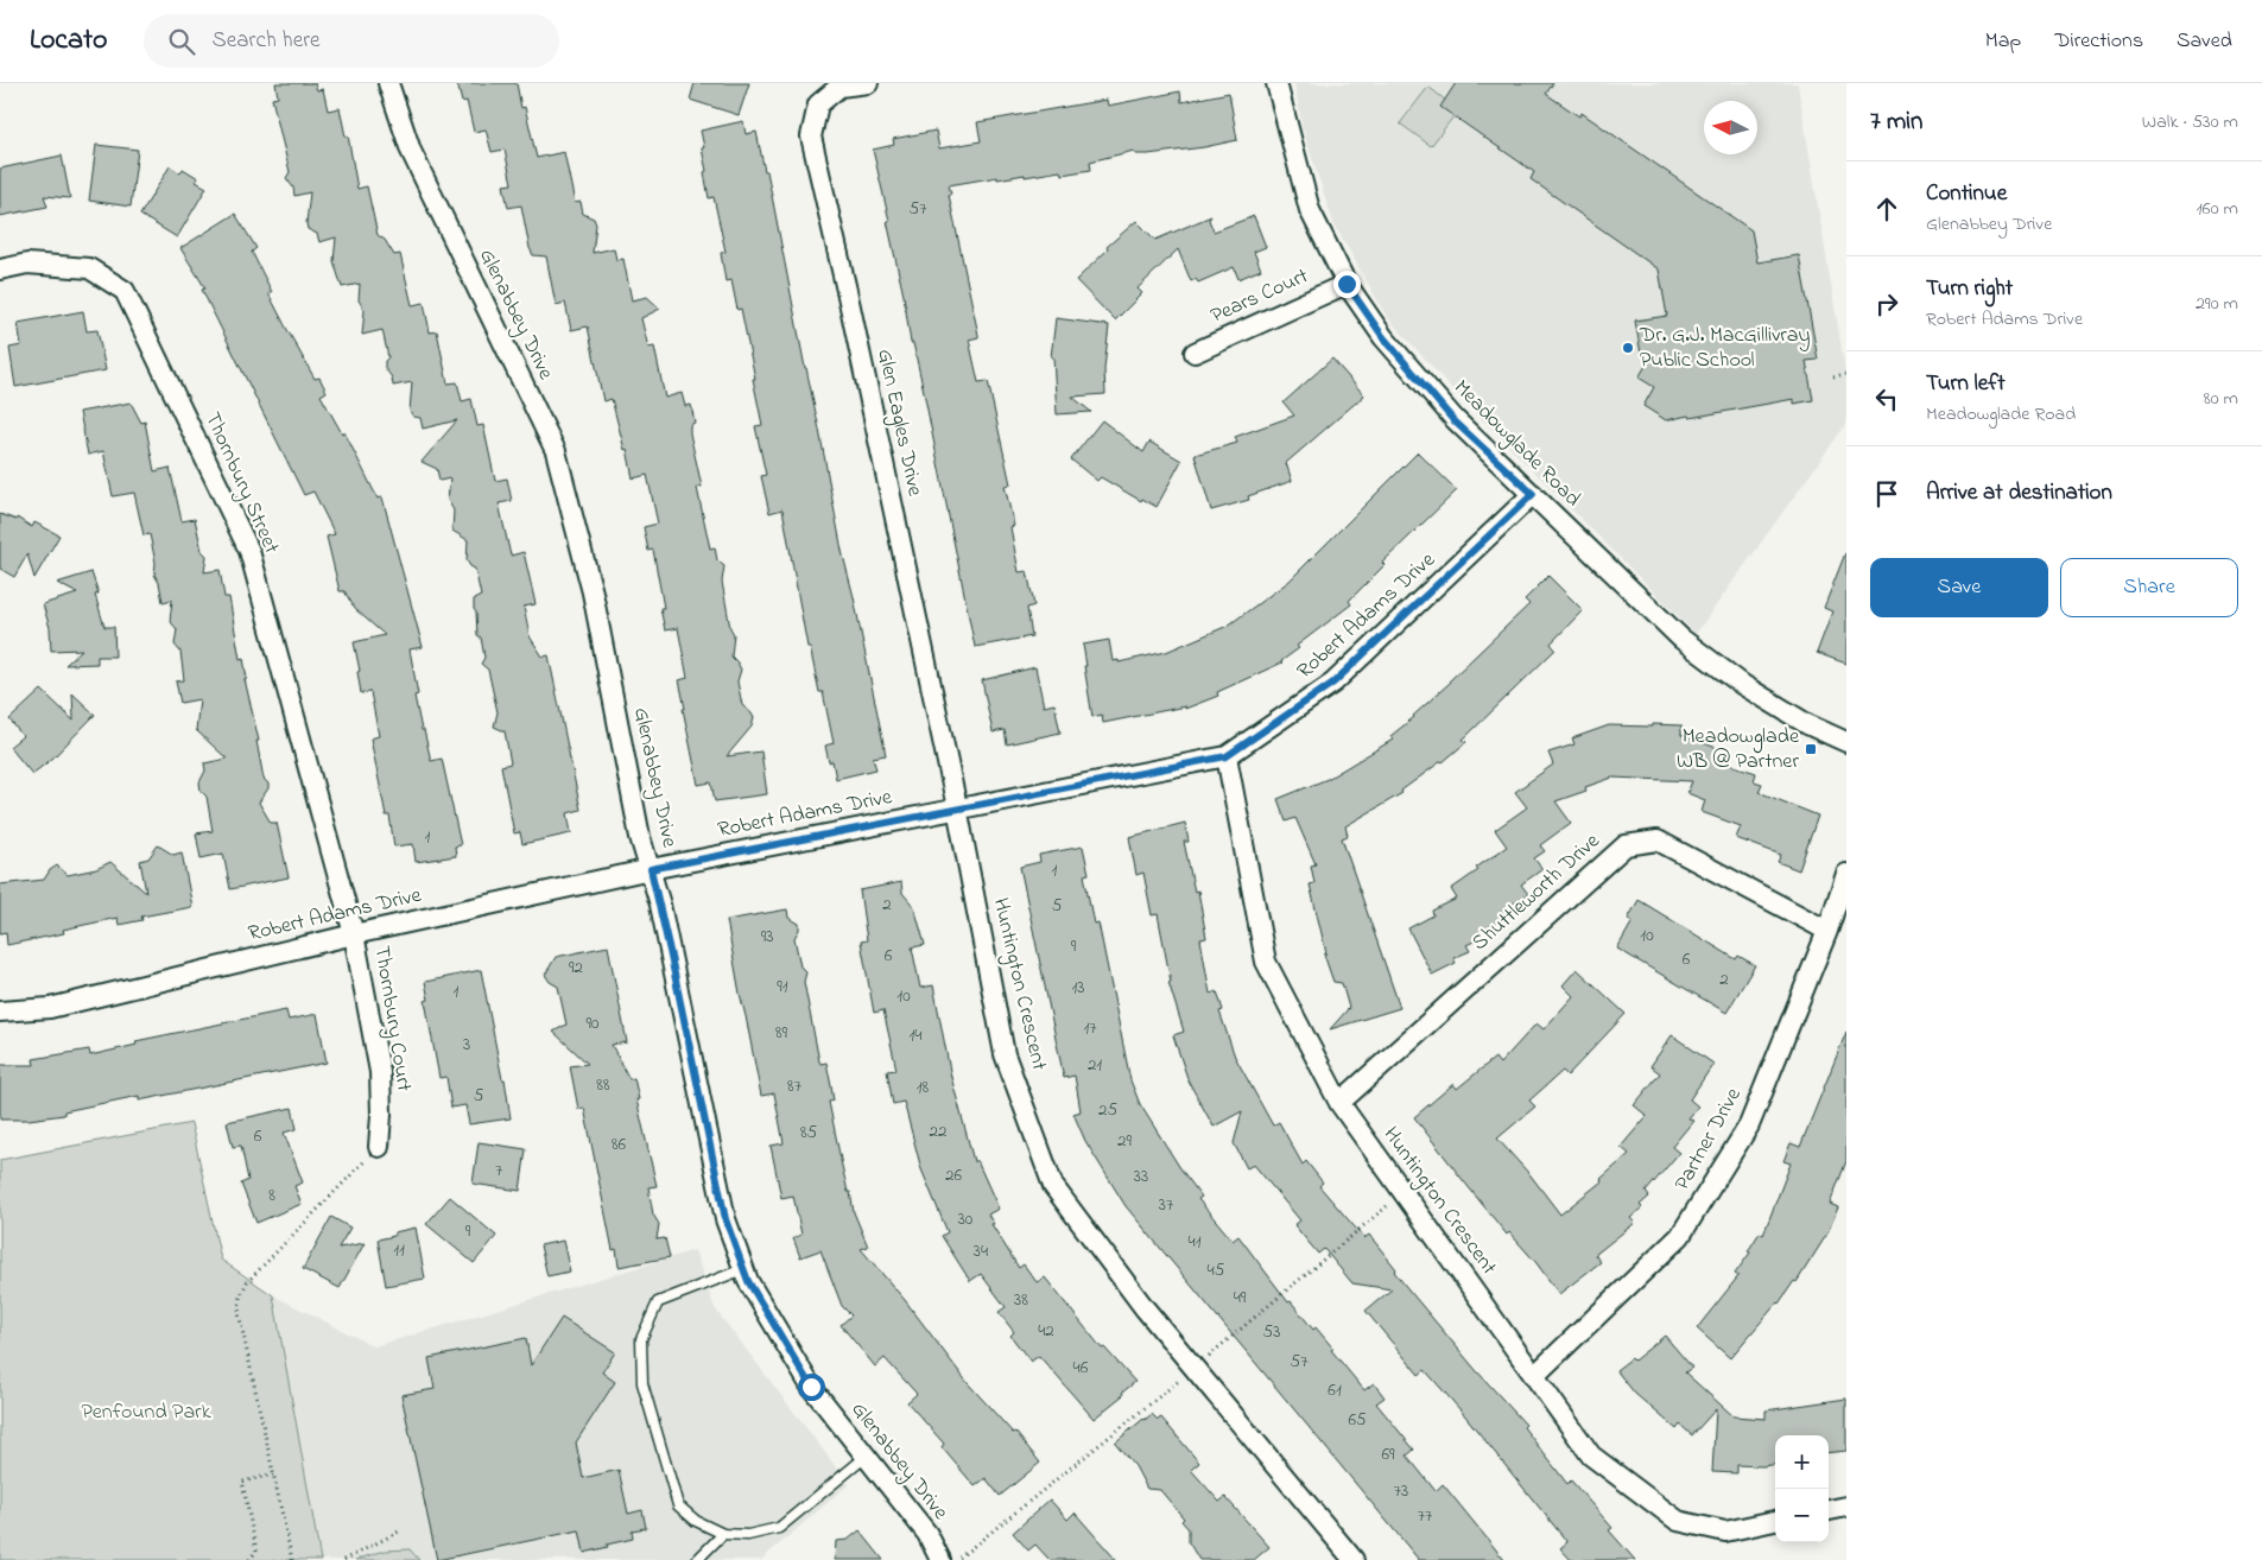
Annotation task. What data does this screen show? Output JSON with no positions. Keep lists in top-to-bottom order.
{
  "streets": {
    "street": [
      "Pears Court",
      "Glenabbey Drive",
      "Glen Eagles Drive",
      "Meadowglade Road",
      "Thornbury Street",
      "Robert Adams Drive",
      "Shuttleworth Drive",
      "Huntington Crescent",
      "Thornbury Court",
      "Partner Drive"
    ]
  },
  "crossings": [
    ["Pears Court", "Meadowglade Road"],
    ["Glenabbey Drive", "Robert Adams Drive"],
    ["Glen Eagles Drive", "Robert Adams Drive"],
    ["Glen Eagles Drive", "Huntington Crescent"],
    ["Meadowglade Road", "Robert Adams Drive"],
    ["Thornbury Street", "Robert Adams Drive"],
    ["Thornbury Street", "Thornbury Court"],
    ["Robert Adams Drive", "Huntington Crescent"],
    ["Robert Adams Drive", "Thornbury Court"],
    ["Shuttleworth Drive", "Huntington Crescent"],
    ["Shuttleworth Drive", "Partner Drive"],
    ["Huntington Crescent", "Partner Drive"]
  ],
  "parks": ["Penfound Park"],
  "places": {
    "other": ["Dr. G.J. MacGillivray Public School"],
    "transit": ["Meadowglade WB @ Partner"]
  },
  "house_numbers": [
    "57",
    "1",
    "1",
    "2",
    "5",
    "10",
    "93",
    "9",
    "6",
    "6",
    "92",
    "2",
    "91",
    "13",
    "1",
    "10",
    "90",
    "17",
    "89",
    "14",
    "3",
    "21",
    "88",
    "87",
    "18",
    "5",
    "25",
    "22",
    "85",
    "6",
    "29",
    "86",
    "7",
    "26",
    "33",
    "8",
    "37",
    "30",
    "9",
    "41",
    "11",
    "34",
    "45",
    "49",
    "38",
    "42",
    "53",
    "57",
    "46",
    "61",
    "65",
    "69",
    "73",
    "77"
  ],
  "north": "left",
  "page": {
    "header": "Locato",
    "search": "Search here",
    "nav": ["Map", "Directions", "Saved"],
    "heading": ["7 min", "Walk · 530 m"],
    "list": [
      ["Continue", "Glenabbey Drive", "160 m"],
      ["Turn right", "Robert Adams Drive", "290 m"],
      ["Turn left", "Meadowglade Road", "80 m"],
      "Arrive at destination"
    ],
    "buttons": ["Save", "Share"],
    "map_buttons": ["+", "−"]
  }
}
